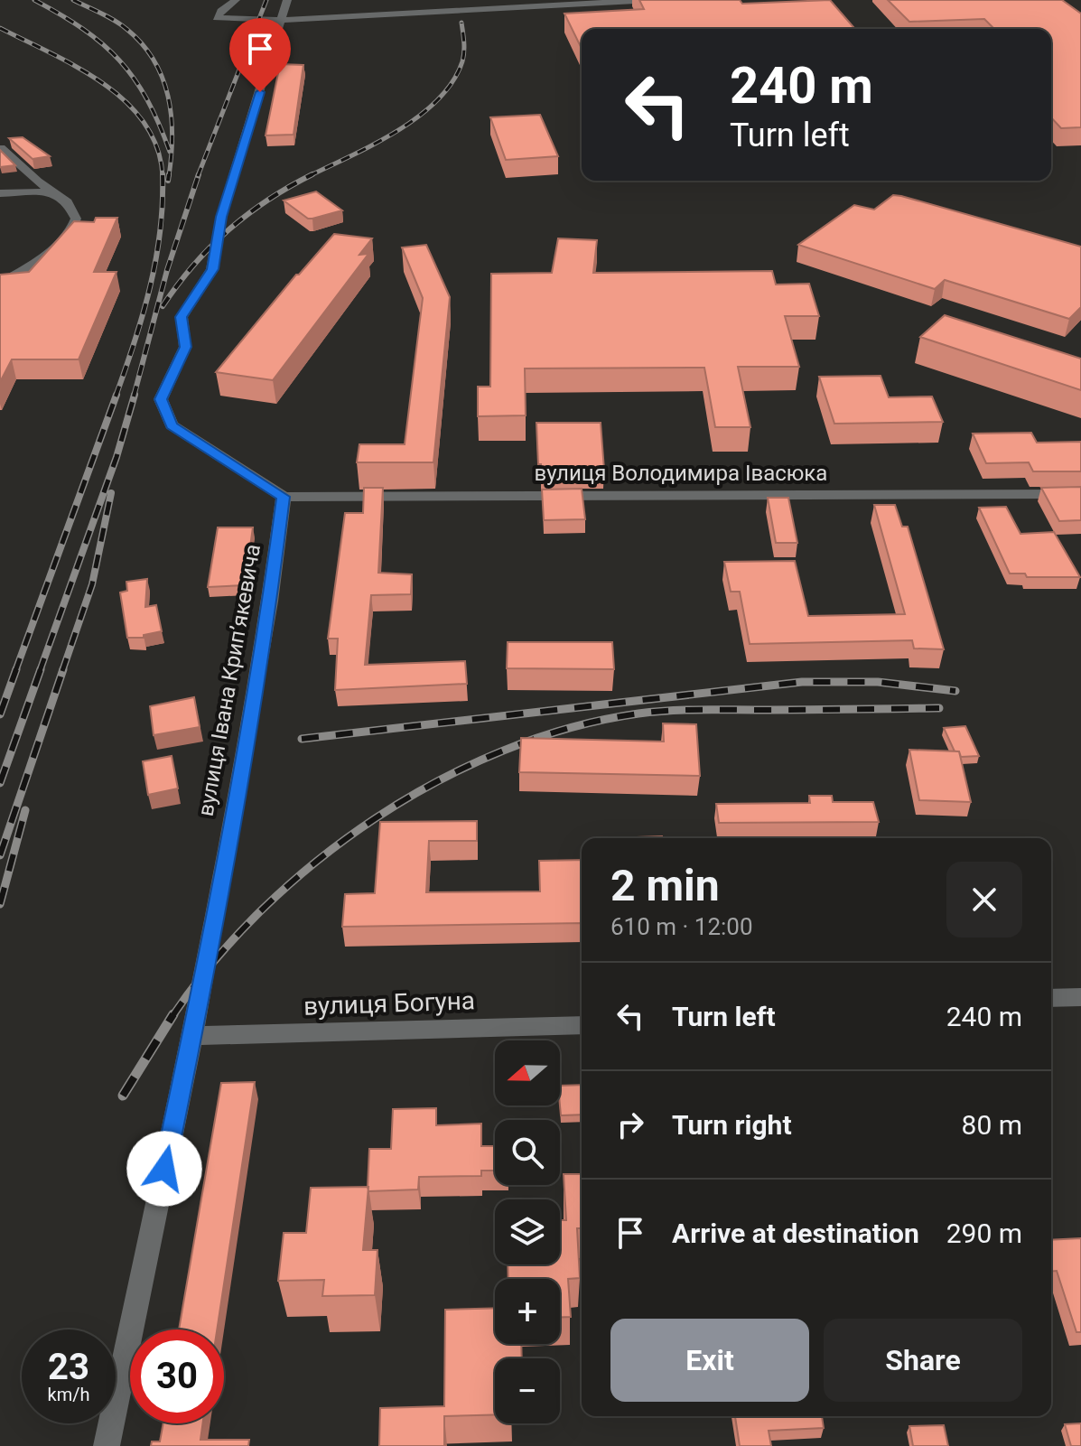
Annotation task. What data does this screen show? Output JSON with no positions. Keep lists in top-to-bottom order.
{
  "streets": {
    "street": ["вулиця Володимира Івасюка", "вулиця Івана Крипʼякевича", "вулиця Богуна"]
  },
  "crossings": [
    ["вулиця Володимира Івасюка", "вулиця Івана Крипʼякевича"],
    ["вулиця Івана Крипʼякевича", "вулиця Богуна"]
  ],
  "north": "left",
  "page": {
    "turn": ["240 m", "Turn left"],
    "heading": ["2 min", "610 m · 12:00"],
    "list": [
      {
        "name": "Turn left",
        "value": "240 m"
      },
      {
        "name": "Turn right",
        "value": "80 m"
      },
      {
        "name": "Arrive at destination",
        "value": "290 m"
      }
    ],
    "map_buttons": ["+", "−"],
    "buttons": ["Exit", "Share"],
    "speed": "23 km/h",
    "limit": "30"
  }
}
